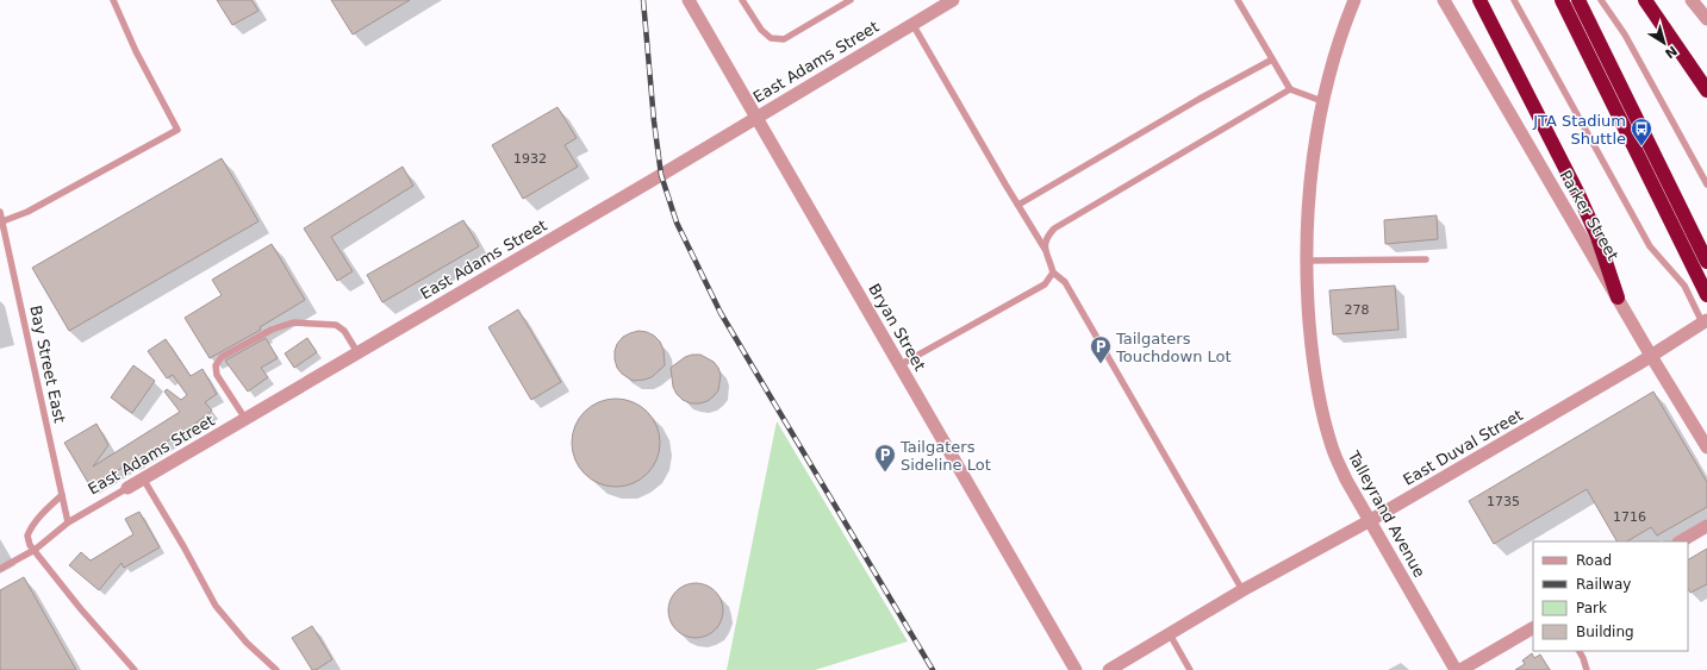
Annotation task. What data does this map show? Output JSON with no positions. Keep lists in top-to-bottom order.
{
  "streets": {
    "street": [
      "East Adams Street",
      "Parker Street",
      "Bryan Street",
      "East Duval Street",
      "Talleyrand Avenue"
    ],
    "lane": ["Bay Street East"]
  },
  "crossings": [
    ["East Adams Street", "Bryan Street"],
    ["East Adams Street", "Bay Street East"],
    ["Parker Street", "East Duval Street"],
    ["East Duval Street", "Talleyrand Avenue"]
  ],
  "places": {
    "bus stop": ["JTA Stadium Shuttle"],
    "parking": ["Tailgaters Touchdown Lot", "Tailgaters Sideline Lot"]
  },
  "house_numbers": [
    "1932",
    "278",
    "1735",
    "1716"
  ],
  "legend": [
    "Road",
    "Railway",
    "Park",
    "Building"
  ],
  "north": "bottom right"
}
